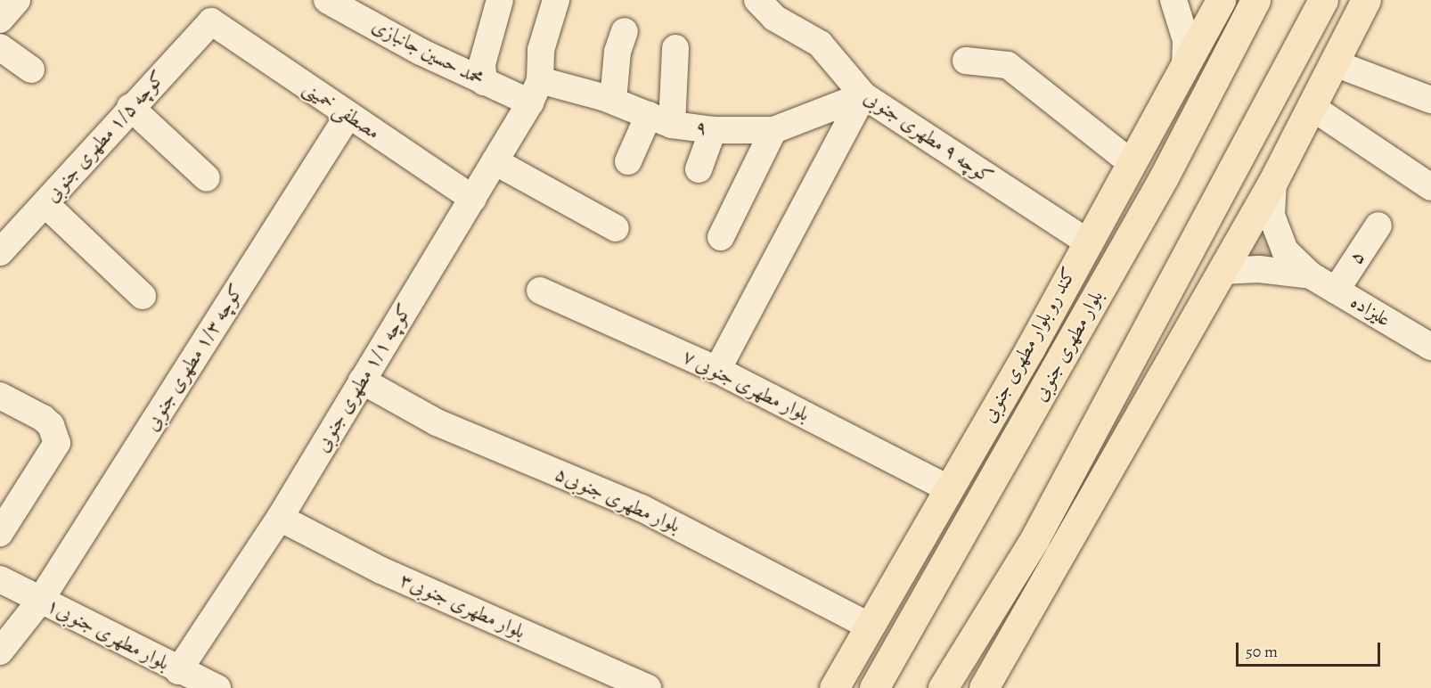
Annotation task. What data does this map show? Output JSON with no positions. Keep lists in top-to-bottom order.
{
  "streets": {
    "main road": ["کند رو بلوار مطهری جنوبی", "بلوار مطهری جنوبی"],
    "street": [
      "محمد حسین جانبازی",
      "مصطفی خمینی",
      "۹",
      "کوچه ۱/۵ مطهری جنوبی",
      "کوچه ۹ مطهری جنوبی",
      "۵",
      "علیزاده",
      "کوچه ۱/۳ مطهری جنوبی",
      "کوچه ۱/۱ مطهری جنوبی",
      "۷ بلوار مطهری جنوبی",
      "۵بلوار مطهری جنوبی",
      "بلوار مطهری جنوبی۳",
      "۱بلوار مطهری جنوبی"
    ]
  },
  "crossings": [
    ["محمد حسین جانبازی", "۹"],
    ["محمد حسین جانبازی", "کوچه ۱/۱ مطهری جنوبی"],
    ["مصطفی خمینی", "کوچه ۱/۵ مطهری جنوبی"],
    ["مصطفی خمینی", "کوچه ۱/۳ مطهری جنوبی"],
    ["مصطفی خمینی", "کوچه ۱/۱ مطهری جنوبی"],
    ["۹", "کوچه ۹ مطهری جنوبی"],
    ["۹", "کوچه ۱/۱ مطهری جنوبی"],
    ["کوچه ۹ مطهری جنوبی", "کند رو بلوار مطهری جنوبی"],
    ["۵", "علیزاده"],
    ["کند رو بلوار مطهری جنوبی", "۷ بلوار مطهری جنوبی"],
    ["کند رو بلوار مطهری جنوبی", "۵بلوار مطهری جنوبی"],
    ["کوچه ۱/۳ مطهری جنوبی", "۱بلوار مطهری جنوبی"],
    ["کوچه ۱/۱ مطهری جنوبی", "۵بلوار مطهری جنوبی"],
    ["کوچه ۱/۱ مطهری جنوبی", "بلوار مطهری جنوبی۳"],
    ["کوچه ۱/۱ مطهری جنوبی", "۱بلوار مطهری جنوبی"]
  ],
  "scale_bar": "50 m"
}
